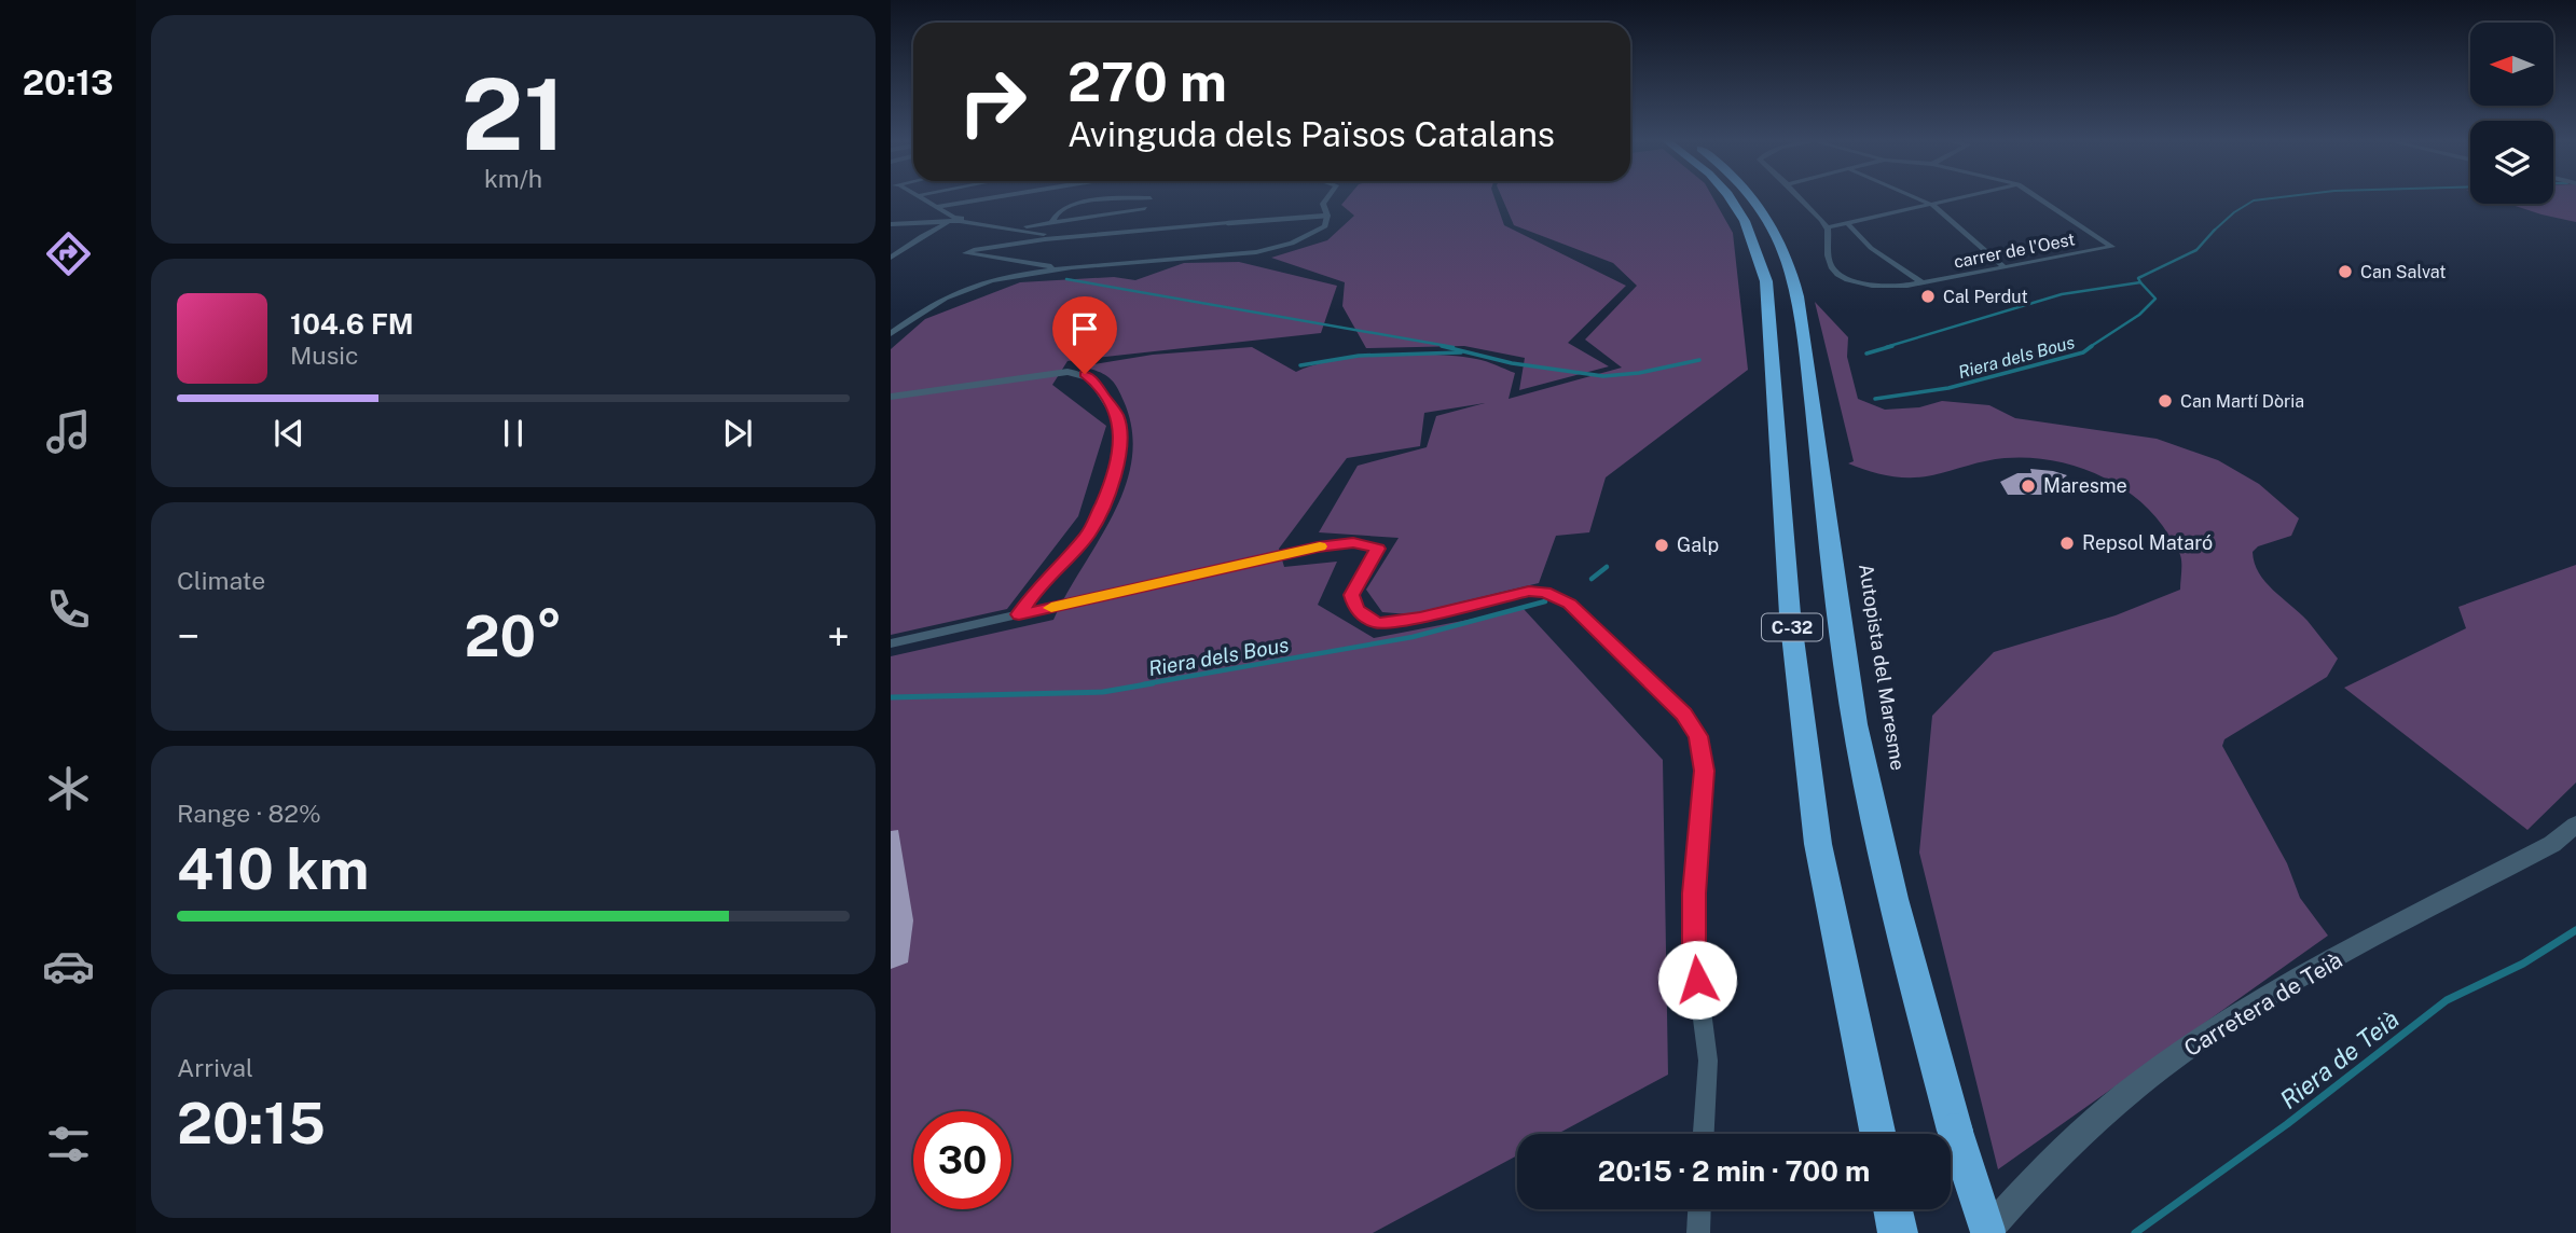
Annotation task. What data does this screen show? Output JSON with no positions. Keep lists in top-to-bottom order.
{
  "streets": {
    "highway": ["C-32", "Autopista del Maresme"],
    "street": ["carrer de l'Oest", "Carretera de Teià"]
  },
  "crossings": [
    ["Autopista del Maresme", "Carretera de Teià"]
  ],
  "water": ["Riera dels Bous", "Riera de Teià"],
  "places": [
    "Can Salvat",
    "Cal Perdut",
    "Can Martí Dòria",
    "Maresme",
    "Repsol Mataró",
    "Galp"
  ],
  "north": "left",
  "page": {
    "tabs": "20:13",
    "tile": [
      ["21", "km/h"],
      "Climate",
      ["Range · 82%", "410 km"],
      ["Arrival", "20:15"]
    ],
    "turn": ["270 m", "Avinguda dels Països Catalans"],
    "song": ["104.6 FM", "Music"],
    "heat": ["−", "20°", "+"],
    "limit": "30",
    "trip": "20:15 · 2 min · 700 m"
  }
}
